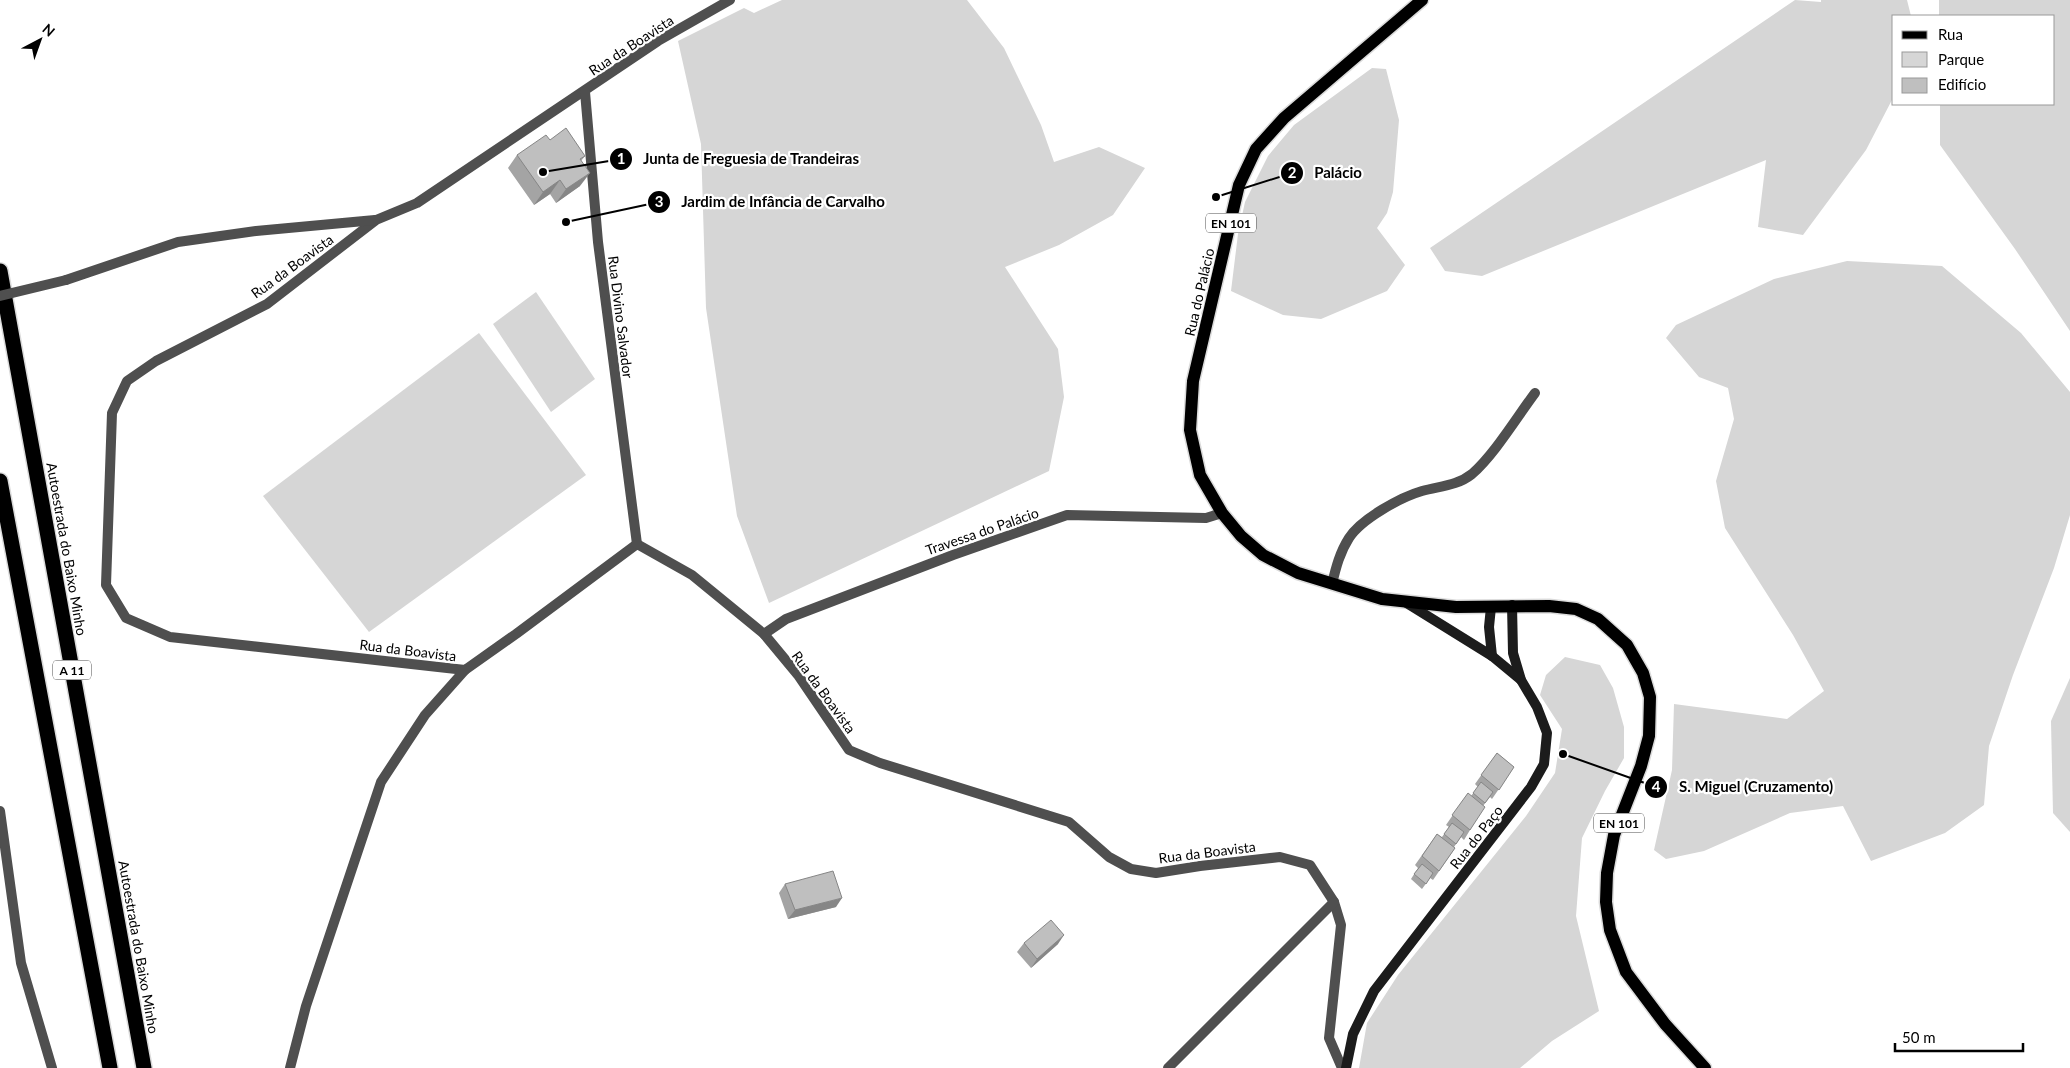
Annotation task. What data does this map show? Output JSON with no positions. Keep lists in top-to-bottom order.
{
  "streets": {
    "highway": ["Autoestrada do Baixo Minho", "A 11"],
    "main road": ["EN 101", "Rua do Palácio"],
    "street": [
      "Rua da Boavista",
      "Rua Divino Salvador",
      "Travessa do Palácio",
      "Rua do Paço"
    ]
  },
  "crossings": [
    ["Rua da Boavista", "Rua Divino Salvador"],
    ["Rua da Boavista", "Travessa do Palácio"],
    ["EN 101", "Rua do Palácio"],
    ["EN 101", "Travessa do Palácio"],
    ["EN 101", "Rua do Paço"],
    ["Rua do Palácio", "Travessa do Palácio"]
  ],
  "places": [
    "Junta de Freguesia de Trandeiras",
    "Palácio",
    "Jardim de Infância de Carvalho",
    "S. Miguel (Cruzamento)"
  ],
  "legend": ["Rua", "Parque", "Edifício"],
  "scale_bar": "50 m",
  "north": "top right"
}
